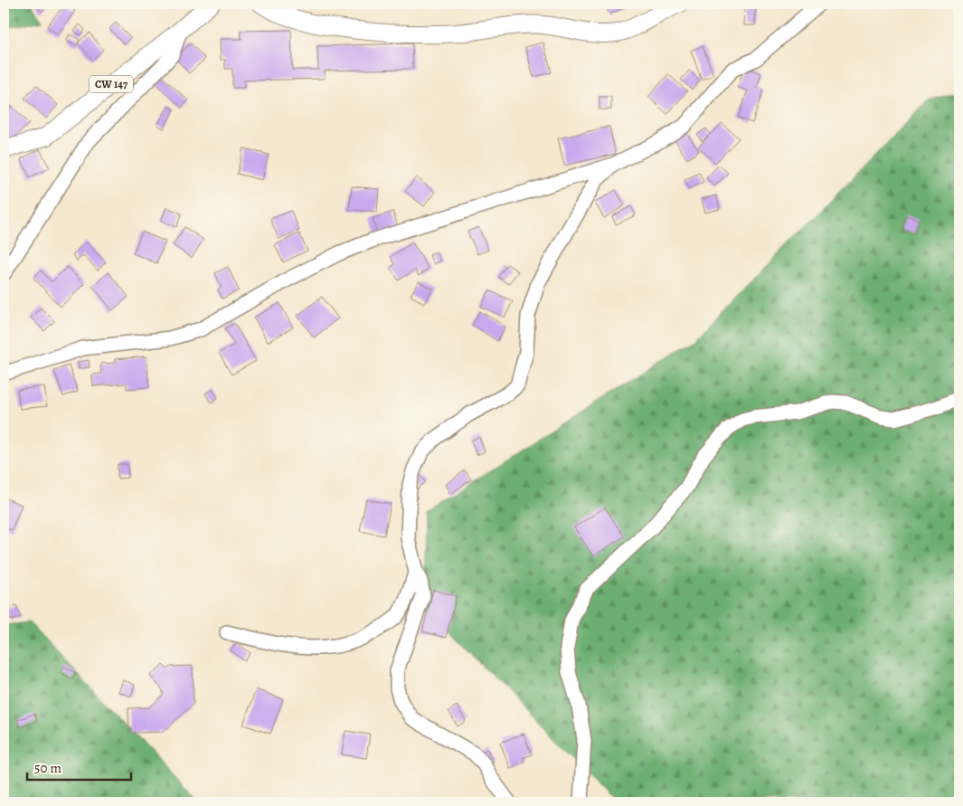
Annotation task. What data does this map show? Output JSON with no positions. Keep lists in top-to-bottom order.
{
  "streets": {
    "main road": ["CW 147"]
  },
  "scale_bar": "50 m"
}
